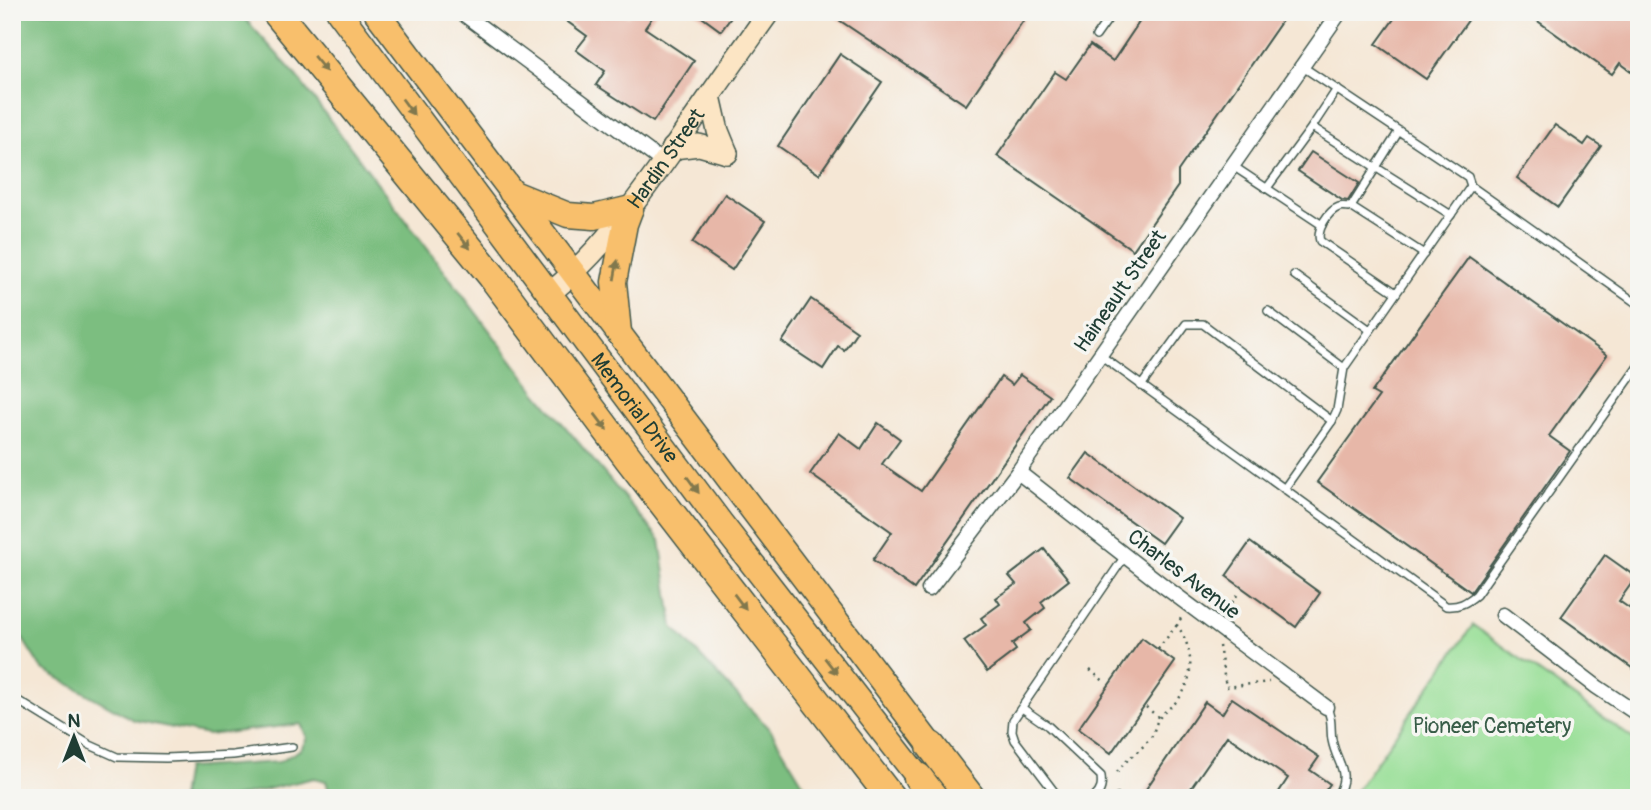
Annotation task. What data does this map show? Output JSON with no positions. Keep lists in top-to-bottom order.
{
  "streets": {
    "highway": ["Memorial Drive"],
    "main road": ["Hardin Street"],
    "street": ["Haineault Street", "Charles Avenue"]
  },
  "crossings": [
    ["Hardin Street", "Memorial Drive"],
    ["Haineault Street", "Charles Avenue"]
  ],
  "parks": ["Pioneer Cemetery"],
  "north": "top"
}
